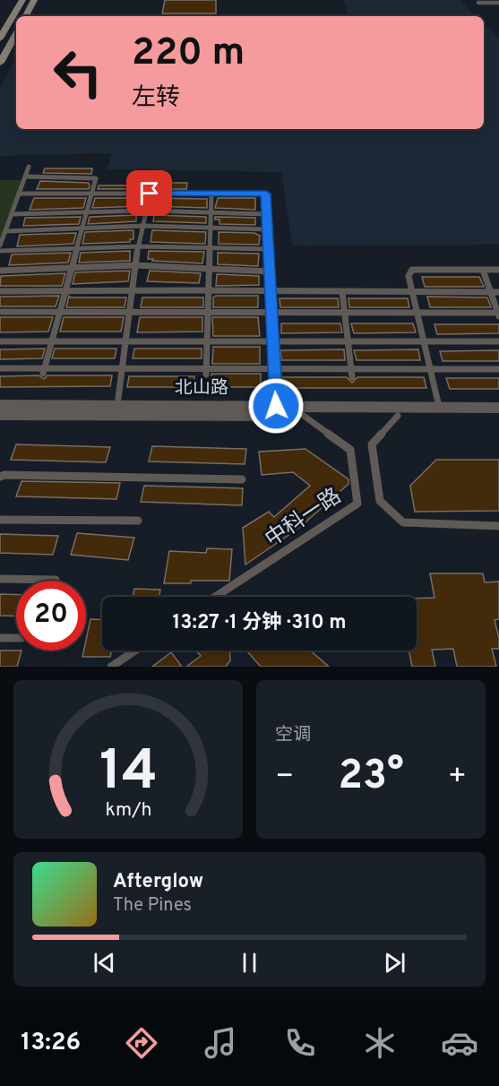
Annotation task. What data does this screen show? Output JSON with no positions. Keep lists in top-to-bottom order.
{
  "streets": {
    "street": ["北山路"],
    "lane": ["中科一路"]
  },
  "crossings": [
    ["北山路", "中科一路"]
  ],
  "page": {
    "turn": ["220 m", "左转"],
    "limit": "20",
    "trip": "13:27 · 1 分钟 · 310 m",
    "tile": "空调",
    "heat": ["−", "23°", "+"],
    "song": ["Afterglow", "The Pines"],
    "tabs": "13:26",
    "gauge": ["14", "km/h"]
  }
}
